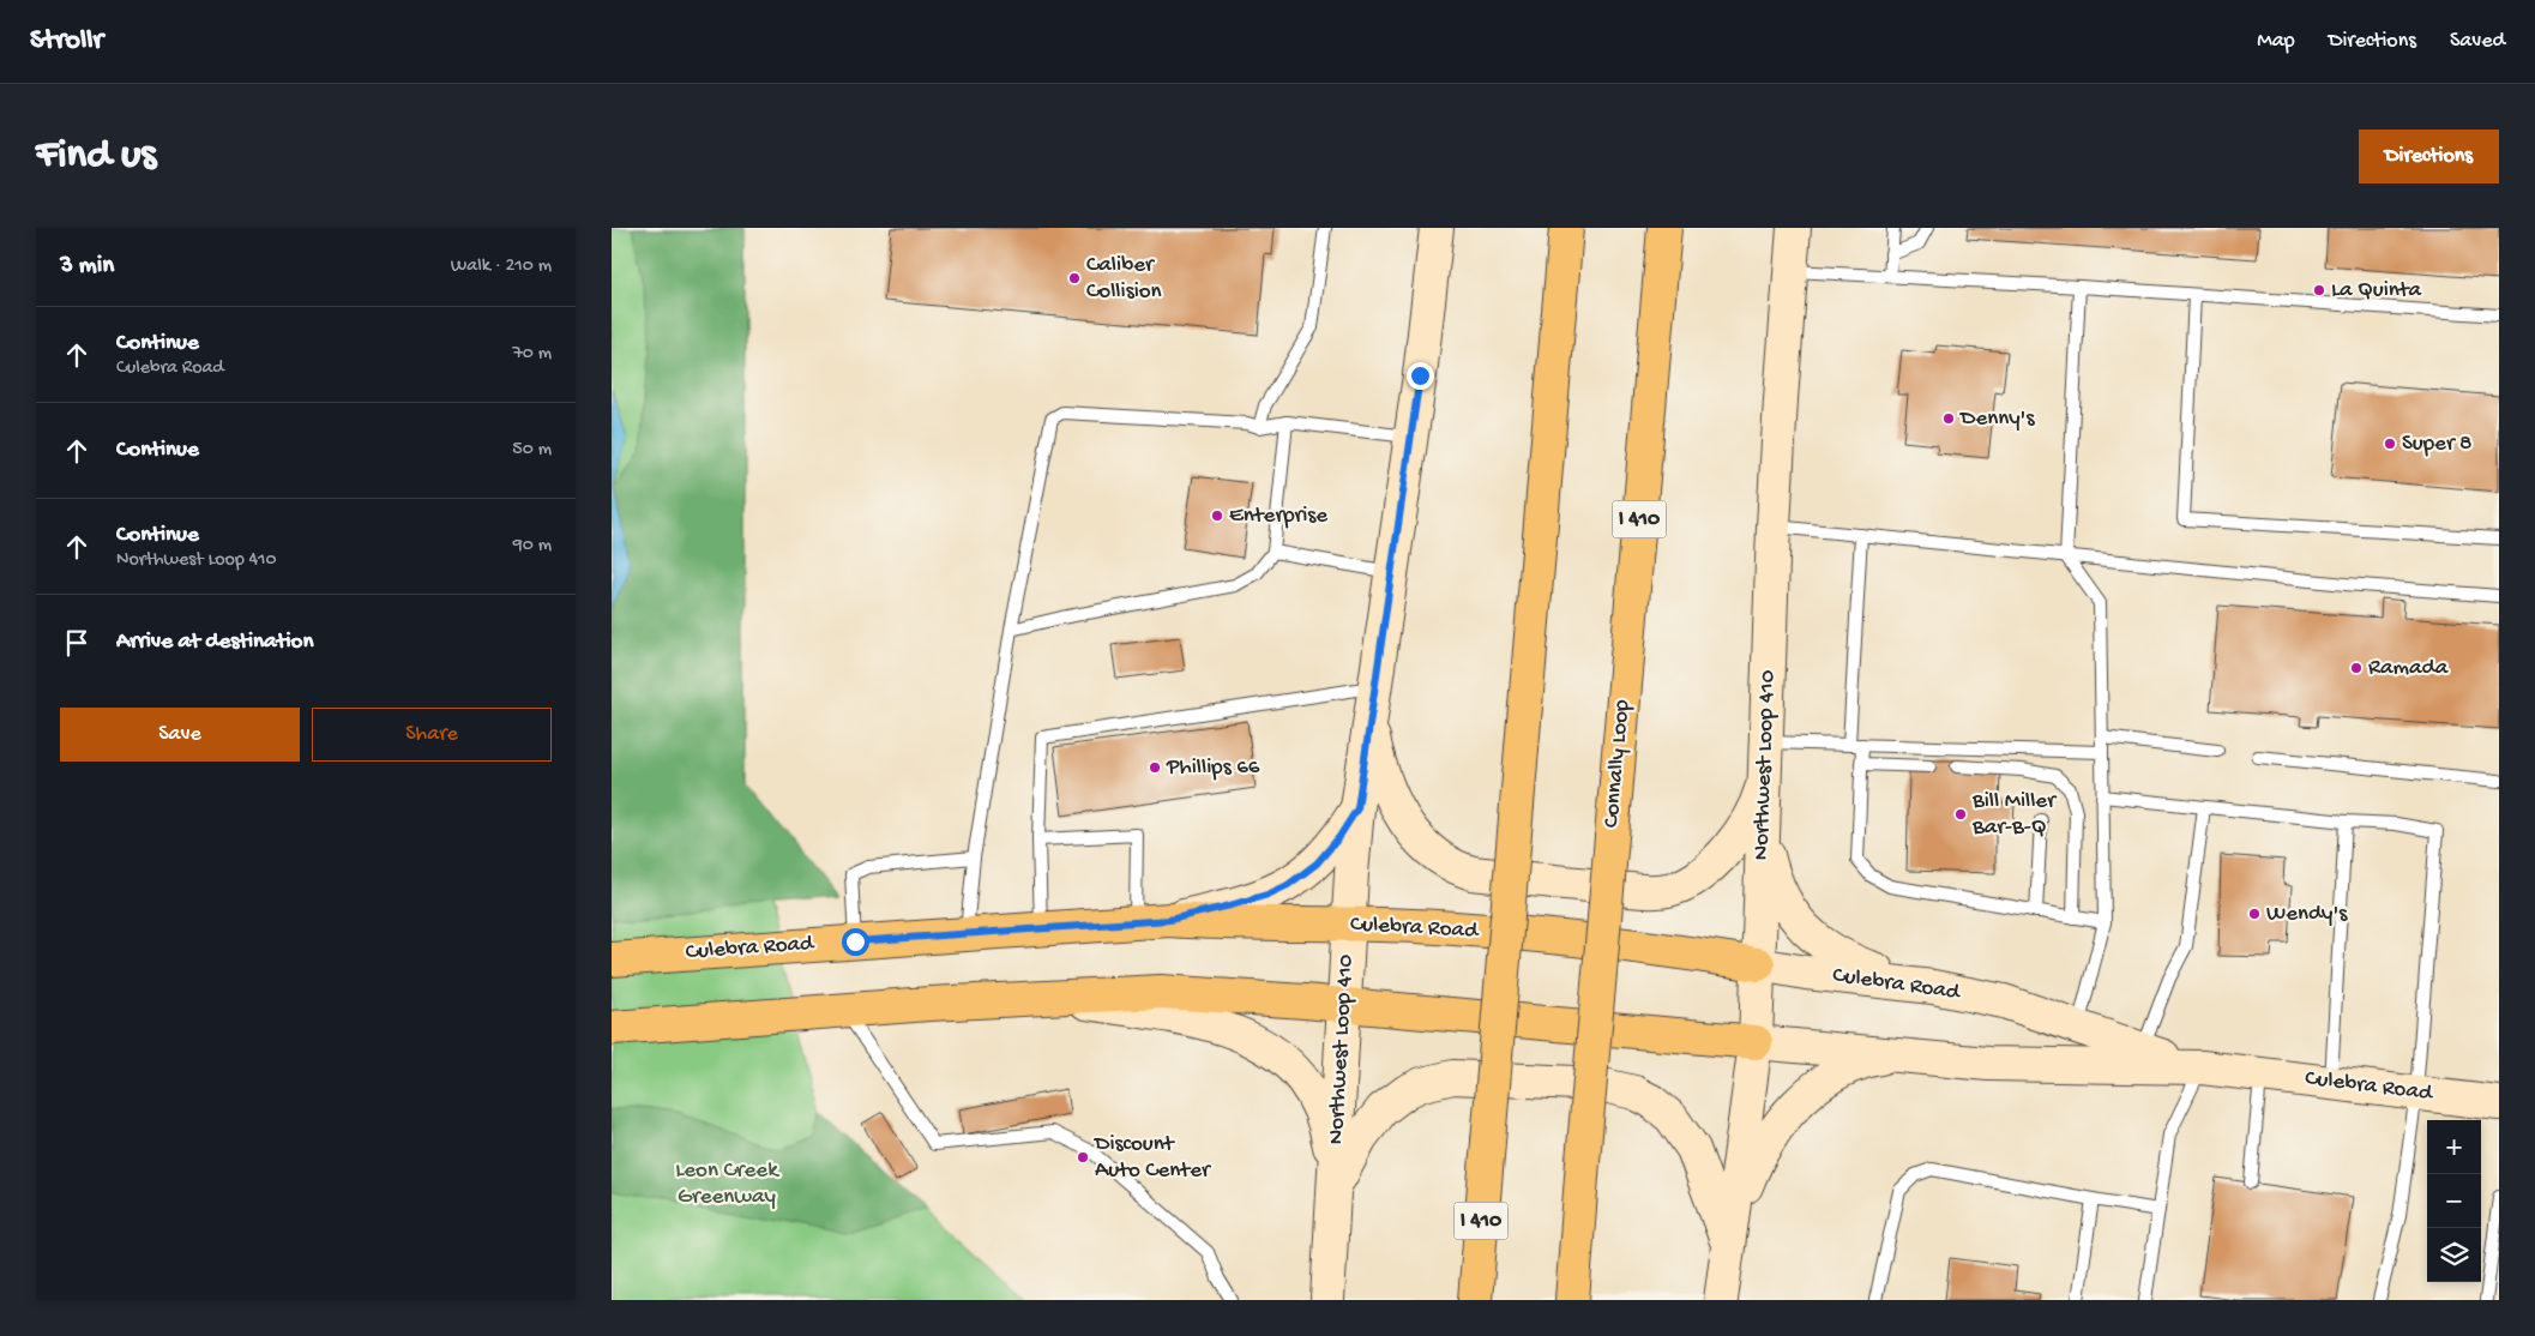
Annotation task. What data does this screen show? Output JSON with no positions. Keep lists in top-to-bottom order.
{
  "streets": {
    "main road": [
      "I 410",
      "Connally Loop",
      "Northwest Loop 410",
      "Culebra Road"
    ]
  },
  "crossings": [
    ["Northwest Loop 410", "Culebra Road"]
  ],
  "parks": ["Leon Creek Greenway"],
  "places": [
    "Caliber Collision",
    "La Quinta",
    "Denny's",
    "Super 8",
    "Enterprise",
    "Ramada",
    "Phillips 66",
    "Bill Miller Bar-B-Q",
    "Wendy's",
    "Discount Auto Center"
  ],
  "page": {
    "header": "Strollr",
    "nav": ["Map", "Directions", "Saved"],
    "buttons": [
      "Directions",
      ["Save", "Share"]
    ],
    "title": "Find us",
    "heading": ["3 min", "Walk · 210 m"],
    "list": [
      ["Continue", "Culebra Road", "70 m"],
      ["Continue", "50 m"],
      ["Continue", "Northwest Loop 410", "90 m"],
      "Arrive at destination"
    ],
    "map_buttons": ["+", "−"]
  }
}
